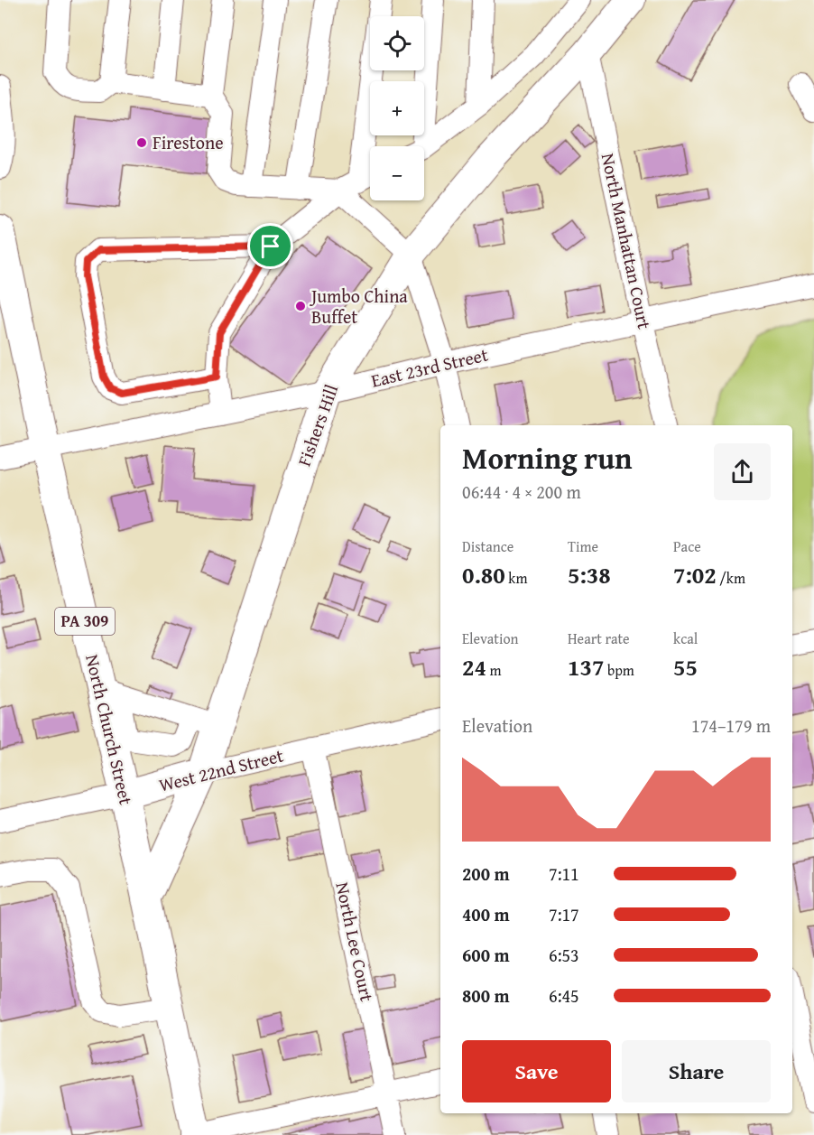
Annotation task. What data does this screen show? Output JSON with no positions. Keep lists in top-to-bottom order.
{
  "streets": {
    "main road": [
      "Fishers Hill",
      "PA 309",
      "North Church Street",
      "West 22nd Street"
    ],
    "street": ["North Manhattan Court", "East 23rd Street", "North Lee Court"]
  },
  "crossings": [
    ["North Manhattan Court", "East 23rd Street"],
    ["North Manhattan Court", "Fishers Hill"],
    ["East 23rd Street", "Fishers Hill"],
    ["East 23rd Street", "North Church Street"],
    ["Fishers Hill", "North Church Street"],
    ["Fishers Hill", "West 22nd Street"],
    ["North Church Street", "West 22nd Street"],
    ["West 22nd Street", "North Lee Court"]
  ],
  "places": ["Firestone", "Jumbo China Buffet"],
  "page": {
    "map_buttons": ["+", "−"],
    "heading": ["Morning run", "06:44 · 4 × 200 m"],
    "stats": [
      ["Distance", "0.80 km"],
      ["Time", "5:38"],
      ["Pace", "7:02 /km"],
      ["Elevation", "24 m"],
      ["Heart rate", "137 bpm"],
      ["kcal", "55"]
    ],
    "chart": ["Elevation", "174–179 m"],
    "list": [
      {
        "name": "200 m",
        "note": "7:11"
      },
      {
        "name": "400 m",
        "note": "7:17"
      },
      {
        "name": "600 m",
        "note": "6:53"
      },
      {
        "name": "800 m",
        "note": "6:45"
      }
    ],
    "buttons": ["Save", "Share"]
  }
}
